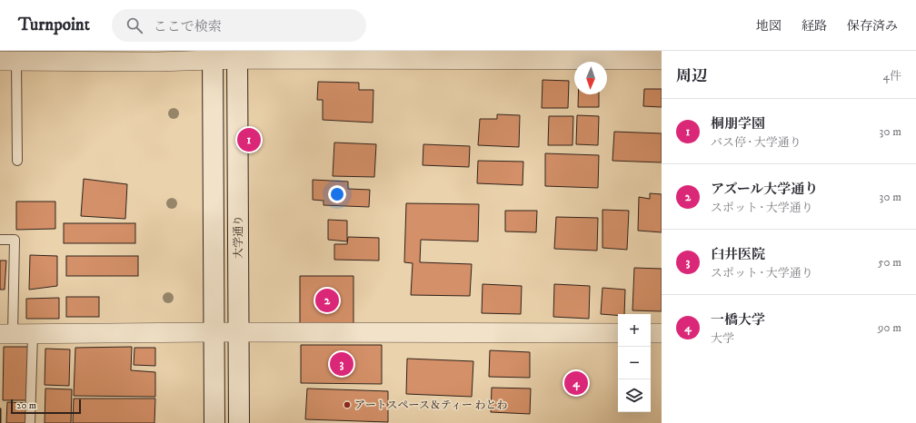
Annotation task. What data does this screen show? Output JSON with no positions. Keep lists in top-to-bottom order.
{
  "streets": {
    "main road": ["大学通り"]
  },
  "places": ["アートスペース＆ティー わとわ"],
  "scale_bar": "20 m",
  "north": "bottom",
  "page": {
    "header": "Turnpoint",
    "search": "ここで検索",
    "nav": ["地図", "経路", "保存済み"],
    "heading": ["周辺", "4件"],
    "list": [
      {
        "mark": "1",
        "name": "桐朋学園",
        "note": "バス停 · 大学通り",
        "value": "30 m"
      },
      {
        "mark": "2",
        "name": "アズール大学通り",
        "note": "スポット · 大学通り",
        "value": "30 m"
      },
      {
        "mark": "3",
        "name": "臼井医院",
        "note": "スポット · 大学通り",
        "value": "50 m"
      },
      {
        "mark": "4",
        "name": "一橋大学",
        "note": "大学",
        "value": "90 m"
      }
    ],
    "pins": [
      "1",
      "2",
      "3",
      "4"
    ],
    "map_buttons": ["+", "−"],
    "scale": "20 m"
  }
}
